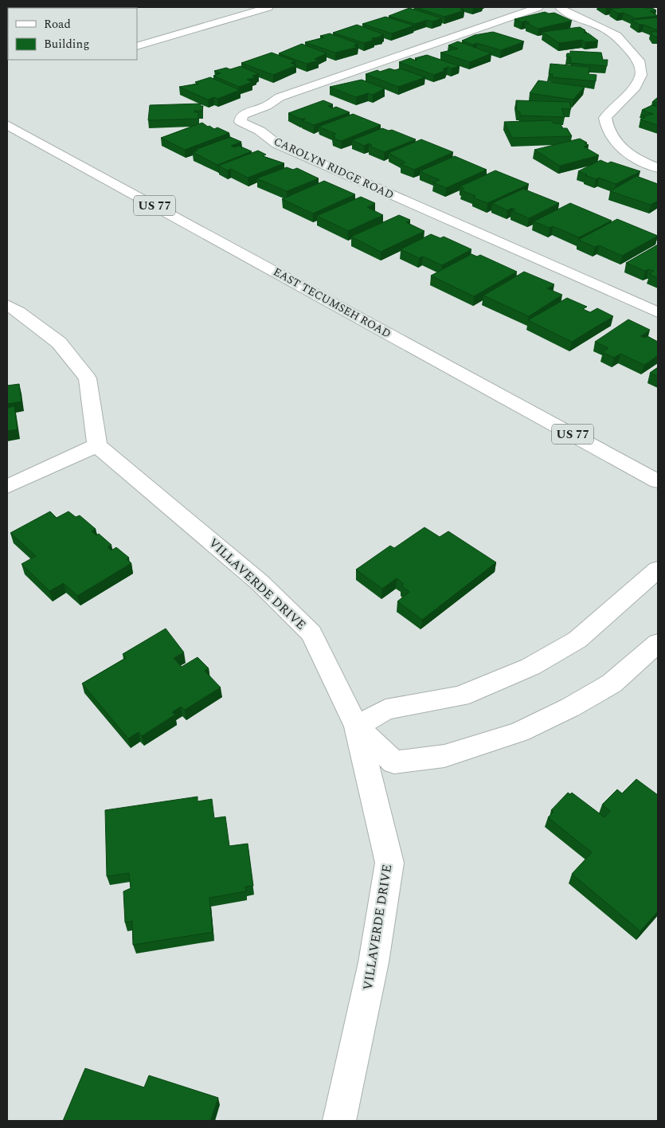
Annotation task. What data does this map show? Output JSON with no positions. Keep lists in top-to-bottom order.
{
  "streets": {
    "street": [
      "CAROLYN RIDGE ROAD",
      "US 77",
      "EAST TECUMSEH ROAD",
      "VILLAVERDE DRIVE"
    ]
  },
  "legend": ["Road", "Building"]
}
